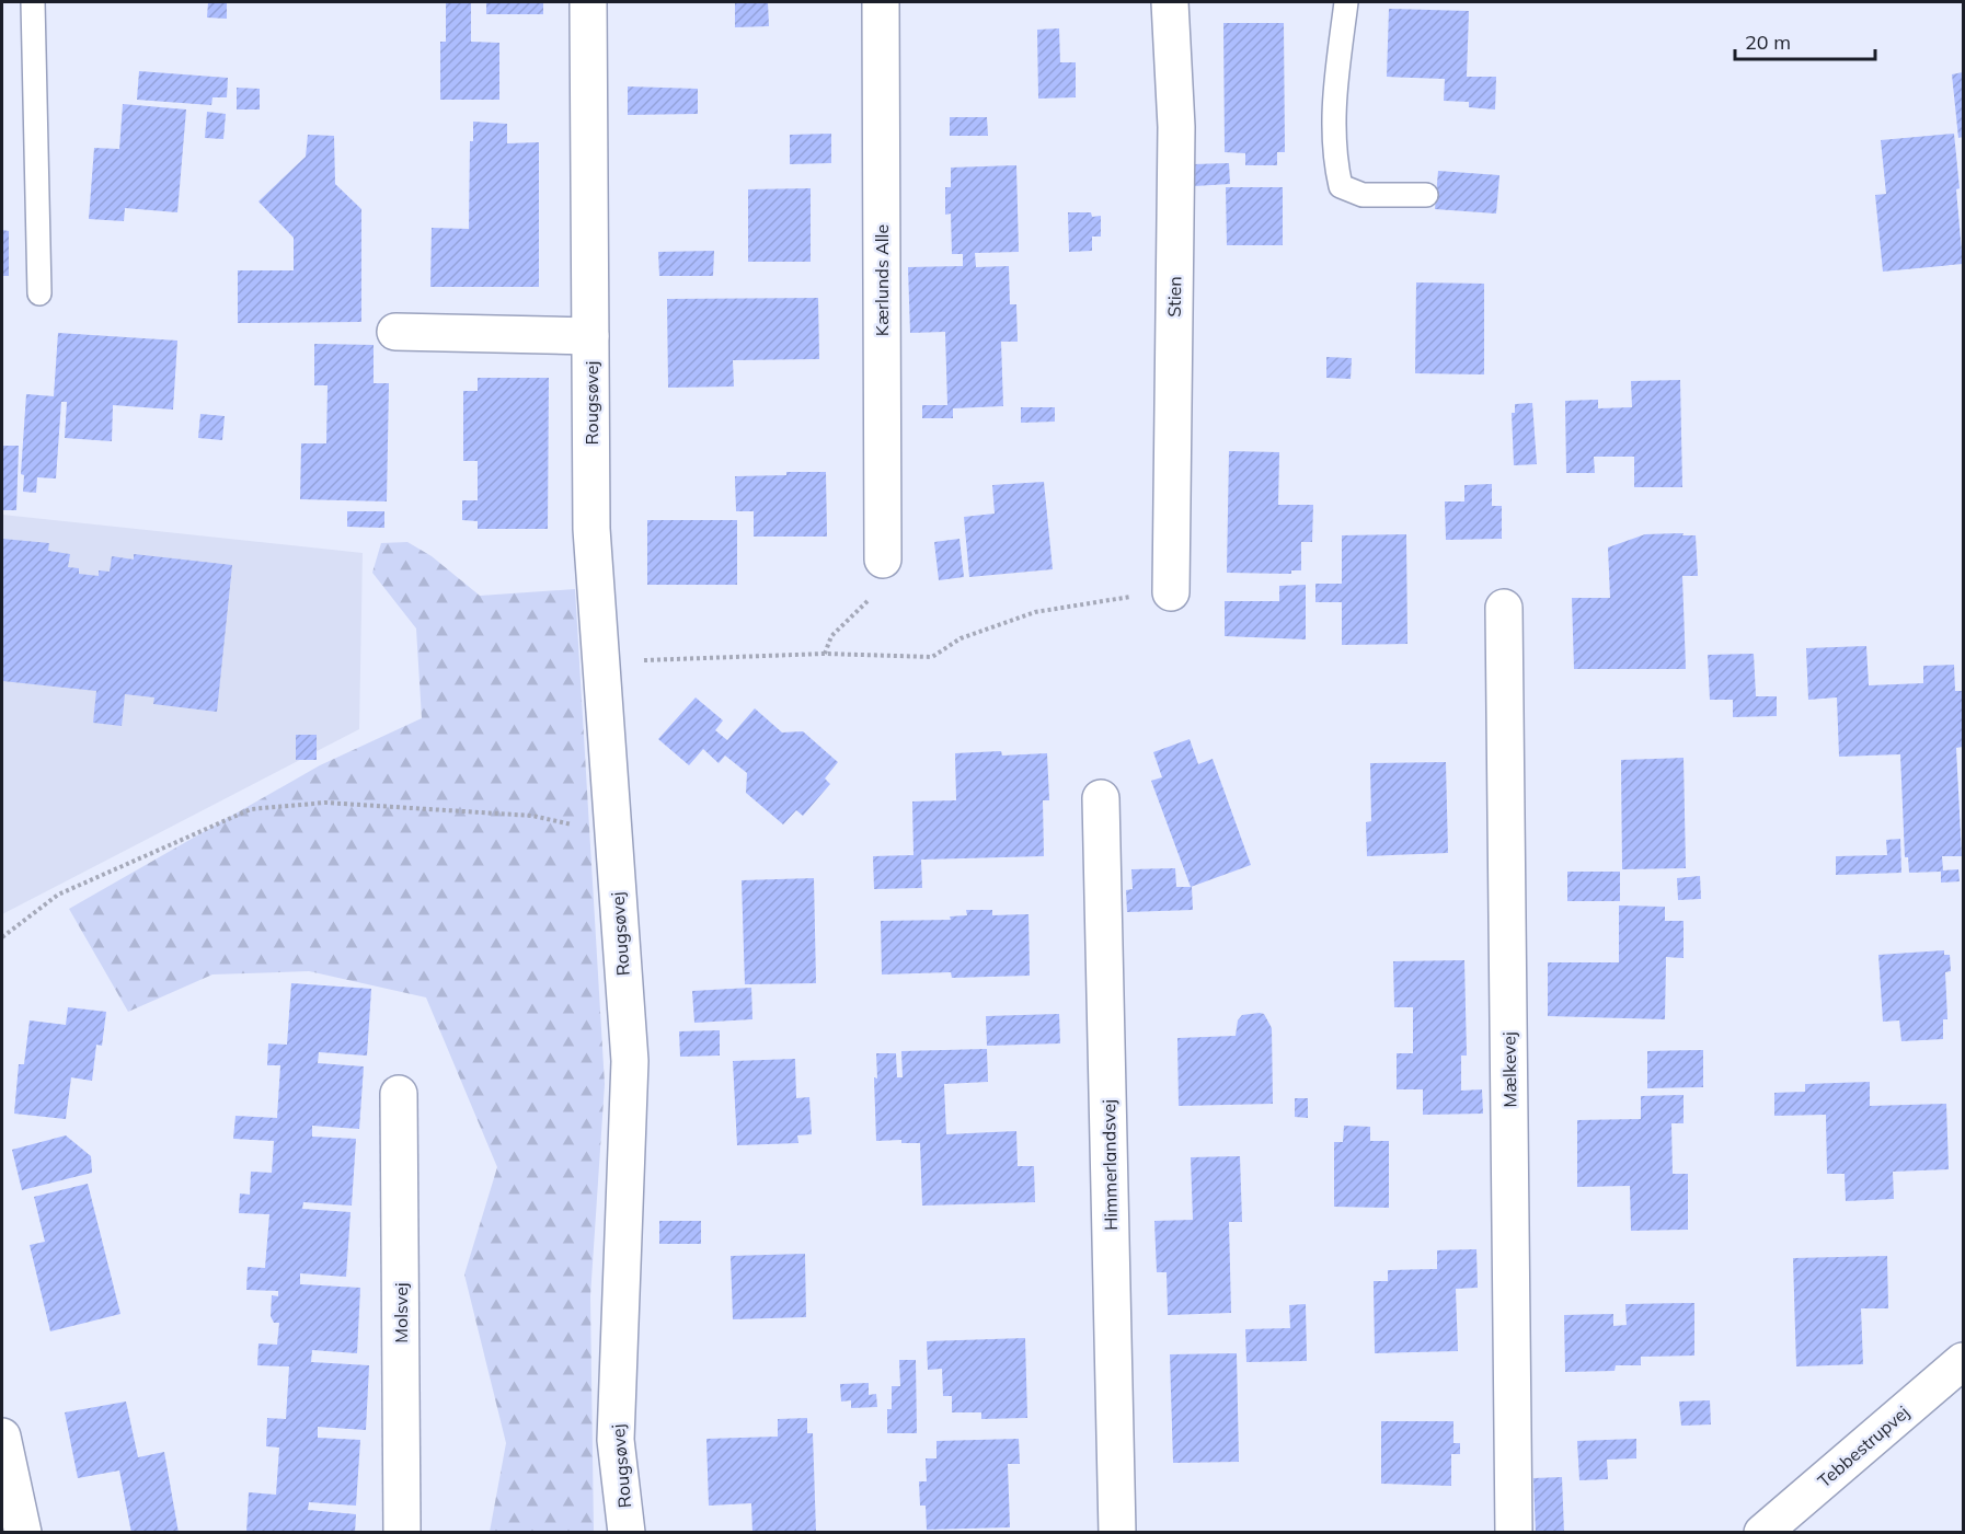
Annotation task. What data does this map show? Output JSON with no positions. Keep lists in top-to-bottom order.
{
  "streets": {
    "street": [
      "Kærlunds Alle",
      "Stien",
      "Rougsøvej",
      "Mælkevej",
      "Himmerlandsvej",
      "Molsvej",
      "Tebbestrupvej"
    ]
  },
  "scale_bar": "20 m"
}
